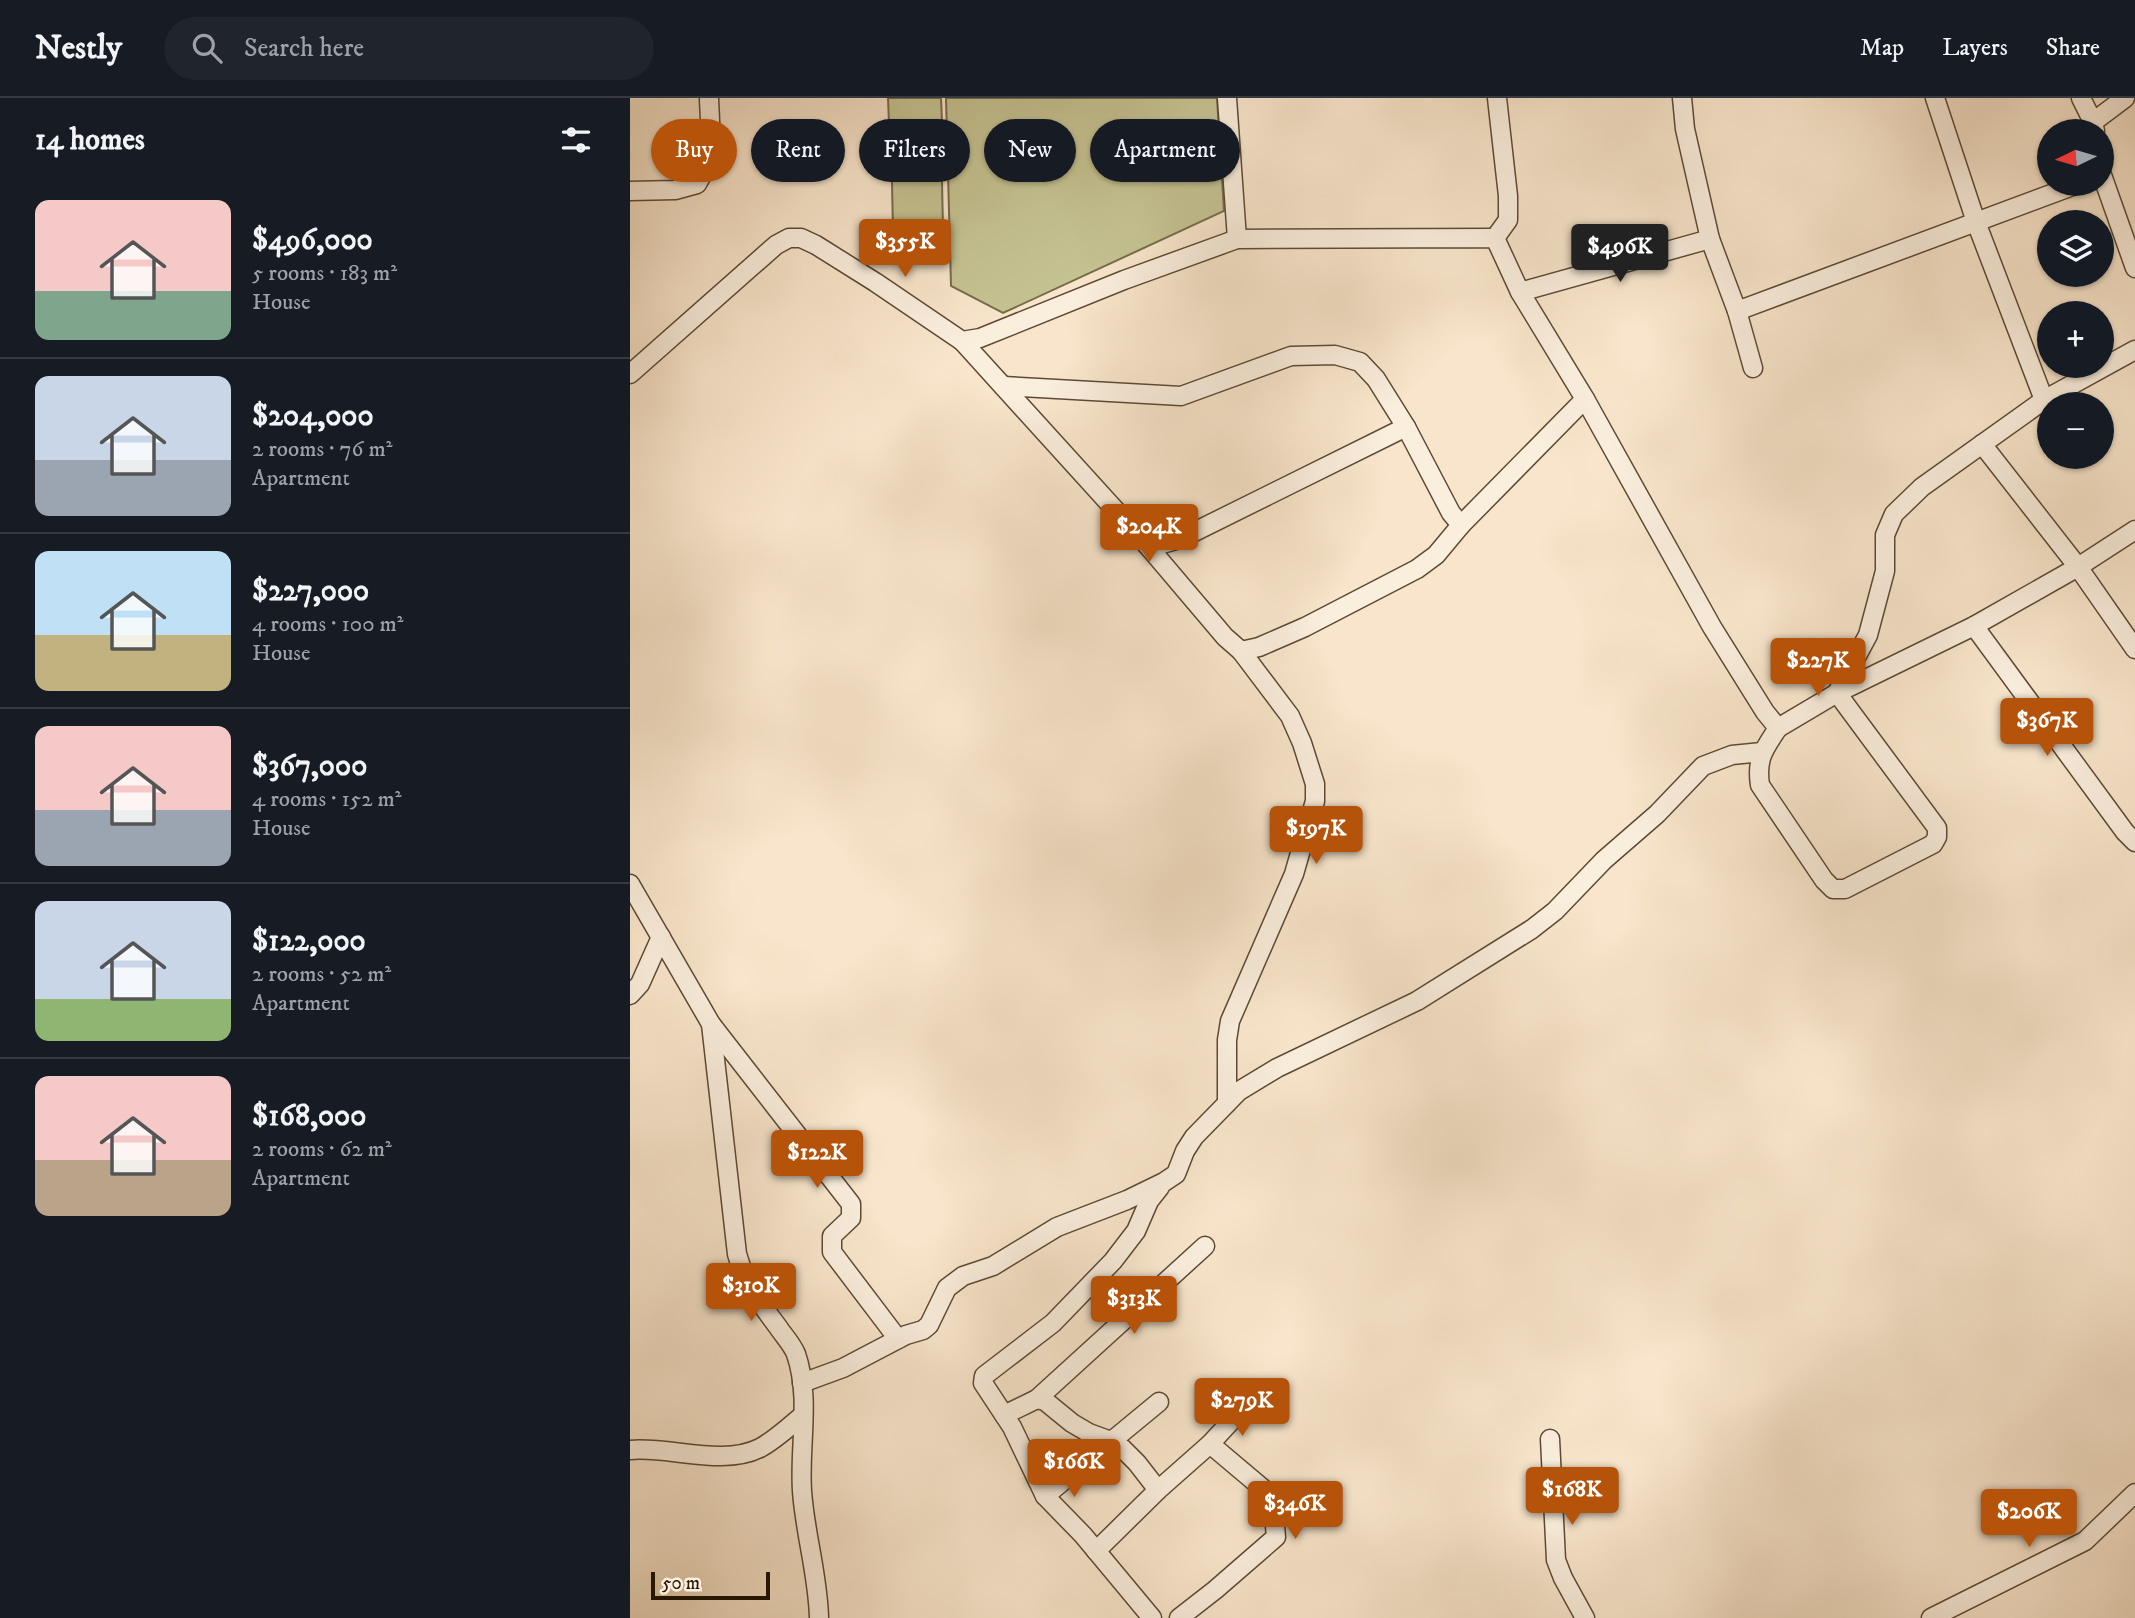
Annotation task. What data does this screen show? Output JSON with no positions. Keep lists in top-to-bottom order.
{
  "scale_bar": "50 m",
  "north": "left",
  "page": {
    "header": "Nestly",
    "search": "Search here",
    "nav": ["Map", "Layers", "Share"],
    "heading": "14 homes",
    "map_buttons": ["+", "−"],
    "chip": [
      "Buy",
      "Rent",
      "Filters",
      "New",
      "Apartment"
    ],
    "list": [
      {
        "name": "$496,000",
        "note": "5 rooms · 183 m² · House"
      },
      {
        "name": "$204,000",
        "note": "2 rooms · 76 m² · Apartment"
      },
      {
        "name": "$227,000",
        "note": "4 rooms · 100 m² · House"
      },
      {
        "name": "$367,000",
        "note": "4 rooms · 152 m² · House"
      },
      {
        "name": "$122,000",
        "note": "2 rooms · 52 m² · Apartment"
      },
      {
        "name": "$168,000",
        "note": "2 rooms · 62 m² · Apartment"
      }
    ],
    "price": [
      "$355K",
      "$496K",
      "$204K",
      "$227K",
      "$367K",
      "$197K",
      "$122K",
      "$310K",
      "$313K",
      "$279K",
      "$166K",
      "$168K",
      "$346K",
      "$206K"
    ],
    "scale": "50 m"
  }
}
